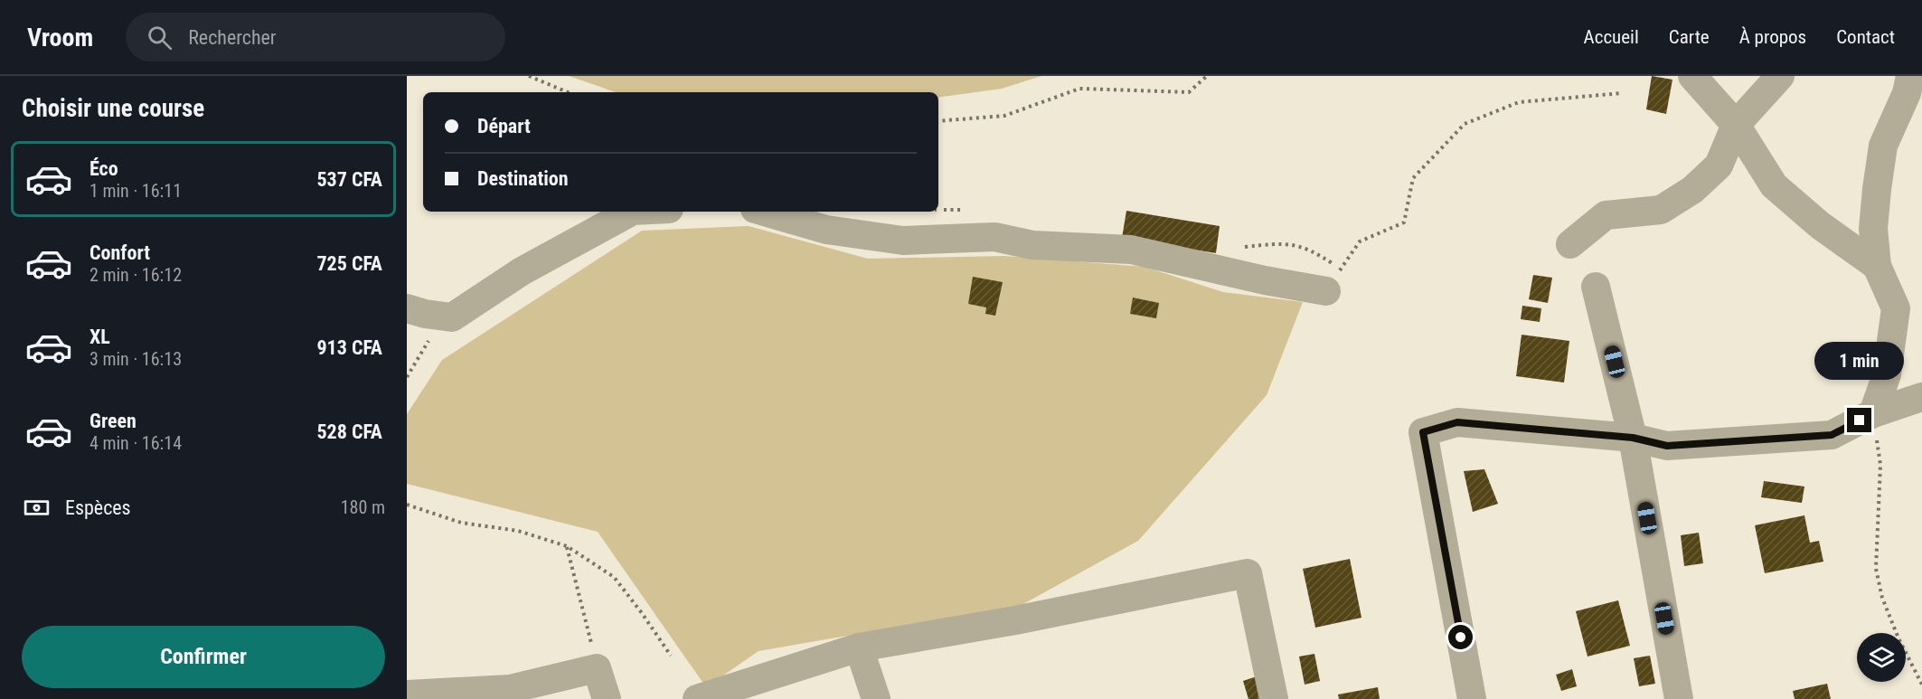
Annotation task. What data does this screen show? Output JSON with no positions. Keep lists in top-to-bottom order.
{
  "page": {
    "header": "Vroom",
    "search": "Rechercher",
    "nav": [
      "Accueil",
      "Carte",
      "À propos",
      "Contact"
    ],
    "heading": "Choisir une course",
    "banner": ["Départ", "Destination"],
    "list": [
      {
        "name": "Éco",
        "note": "1 min · 16:11",
        "value": "537 CFA"
      },
      {
        "name": "Confort",
        "note": "2 min · 16:12",
        "value": "725 CFA"
      },
      {
        "name": "XL",
        "note": "3 min · 16:13",
        "value": "913 CFA"
      },
      {
        "name": "Green",
        "note": "4 min · 16:14",
        "value": "528 CFA"
      }
    ],
    "bubble": "1 min",
    "pay": ["Espèces", "180 m"],
    "buttons": "Confirmer"
  }
}
